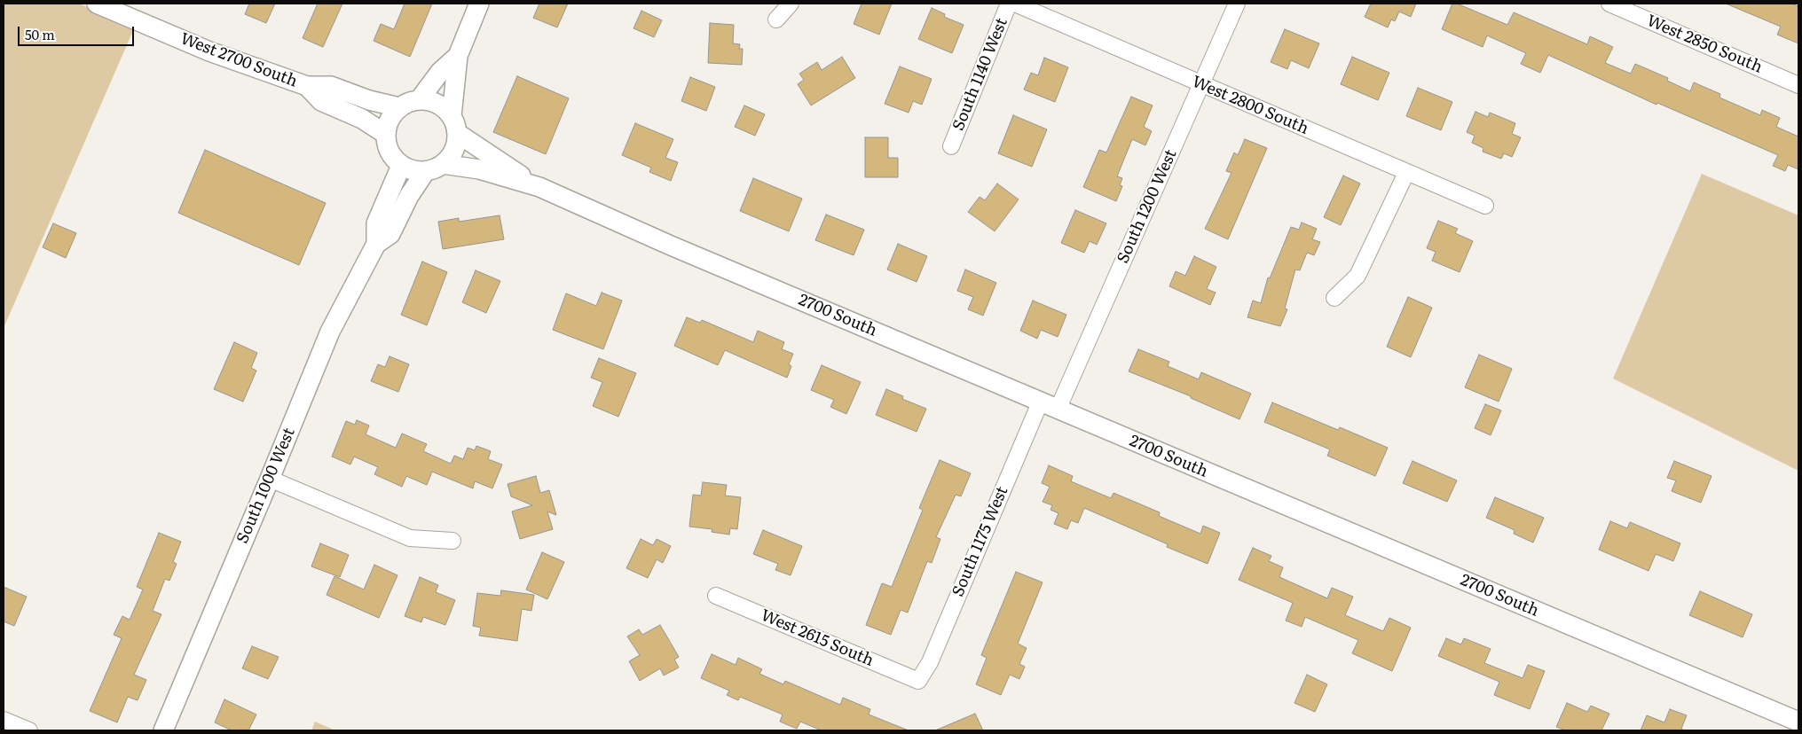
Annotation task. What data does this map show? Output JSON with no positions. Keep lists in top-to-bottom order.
{
  "streets": {
    "main road": ["West 2700 South", "2700 South", "South 1000 West"],
    "street": [
      "West 2850 South",
      "South 1140 West",
      "West 2800 South",
      "South 1200 West",
      "South 1175 West",
      "West 2615 South"
    ]
  },
  "crossings": [
    ["West 2700 South", "South 1000 West"],
    ["West 2800 South", "South 1200 West"],
    ["South 1200 West", "2700 South"],
    ["2700 South", "South 1175 West"],
    ["South 1175 West", "West 2615 South"]
  ],
  "scale_bar": "50 m"
}
